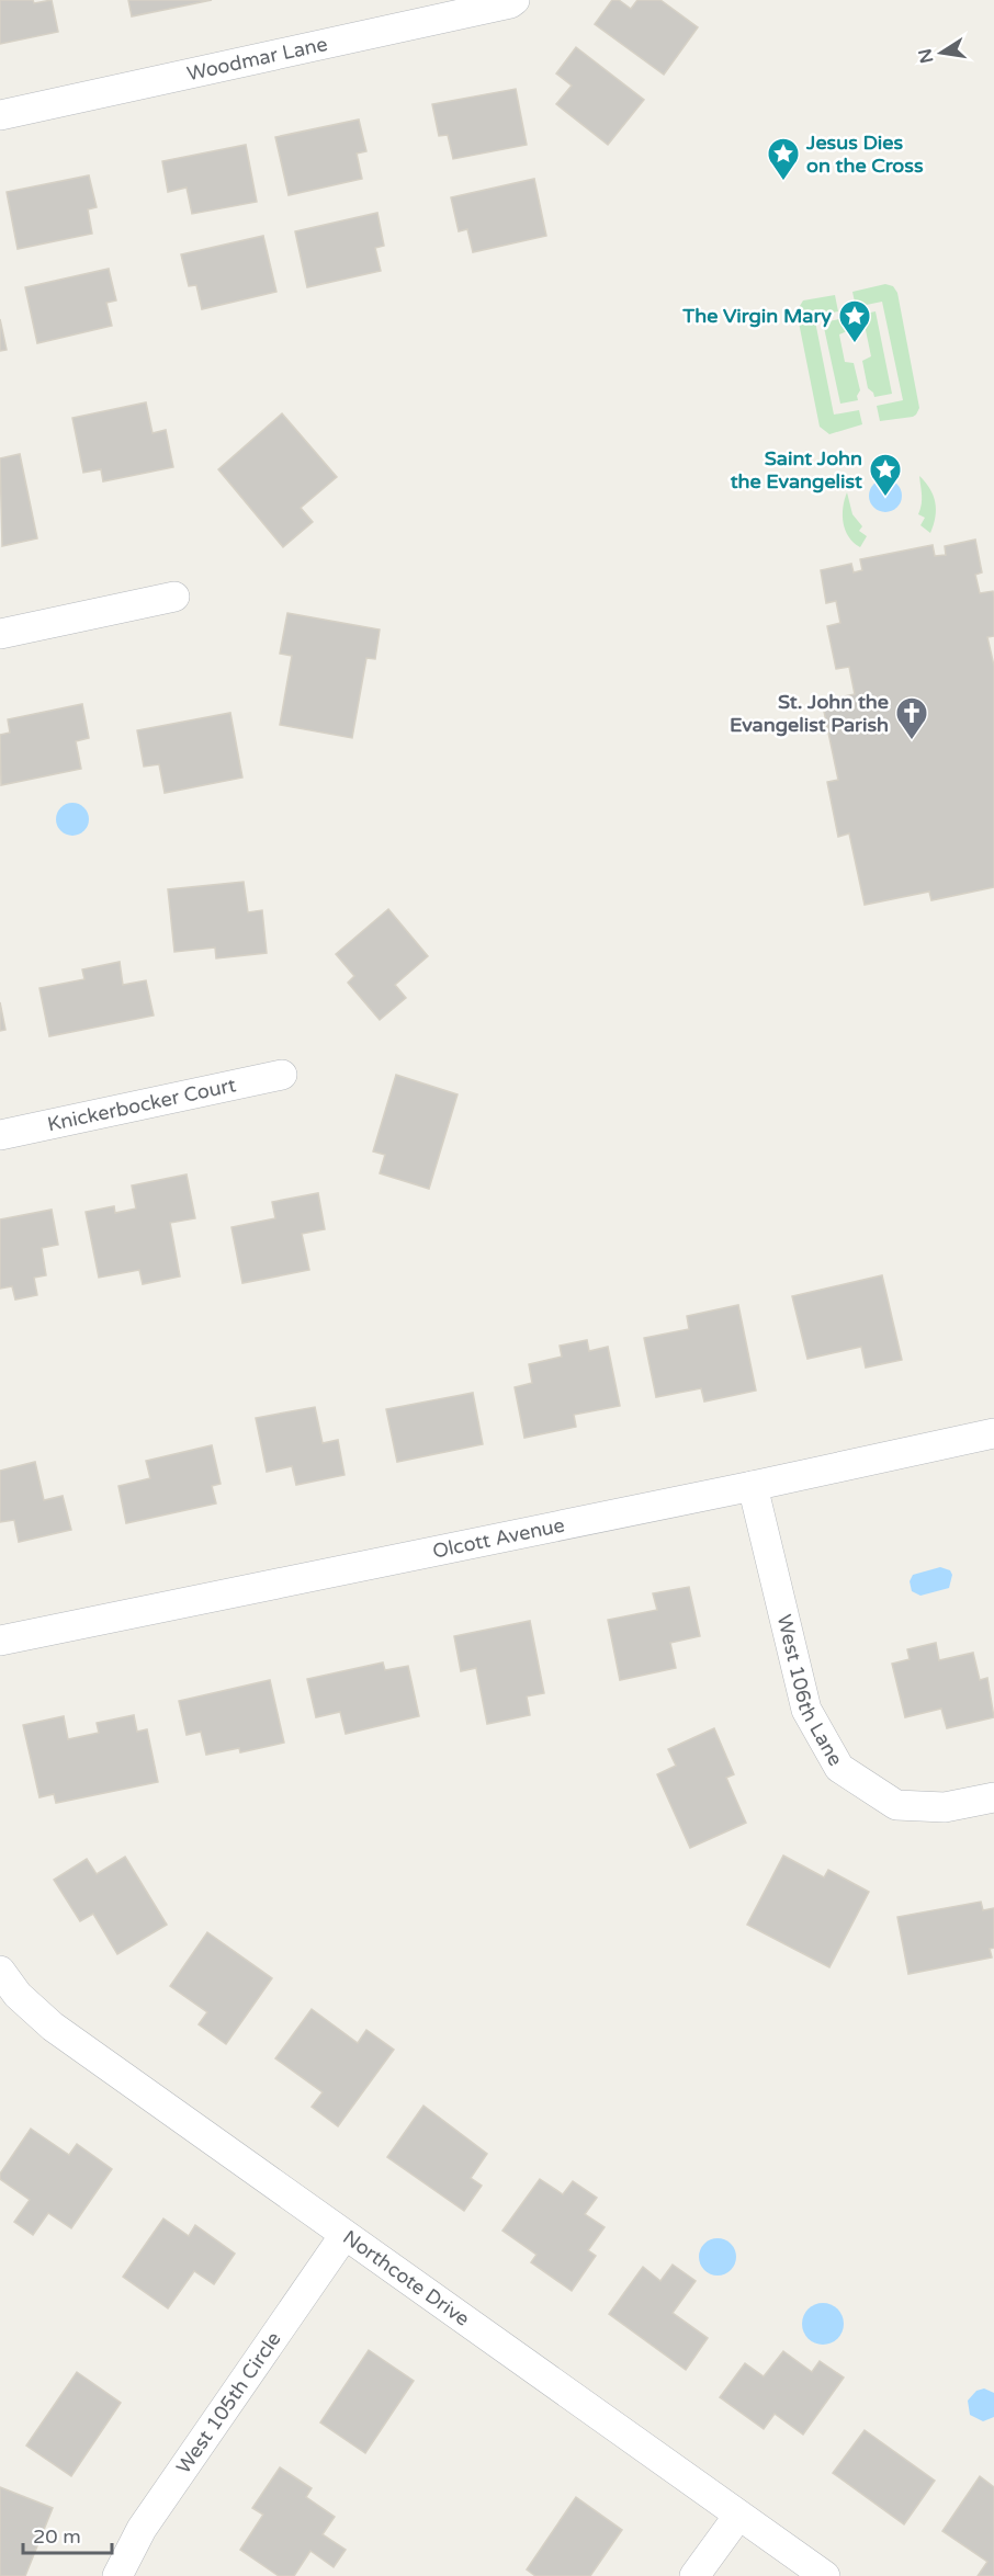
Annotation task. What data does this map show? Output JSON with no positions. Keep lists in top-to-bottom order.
{
  "streets": {
    "street": [
      "Woodmar Lane",
      "Knickerbocker Court",
      "Olcott Avenue",
      "West 106th Lane",
      "Northcote Drive",
      "West 105th Circle"
    ]
  },
  "crossings": [
    ["Olcott Avenue", "West 106th Lane"],
    ["Northcote Drive", "West 105th Circle"]
  ],
  "places": {
    "place": ["Jesus Dies on the Cross", "The Virgin Mary", "Saint John the Evangelist"],
    "church": ["St. John the Evangelist Parish"]
  },
  "scale_bar": "20 m",
  "north": "left"
}
